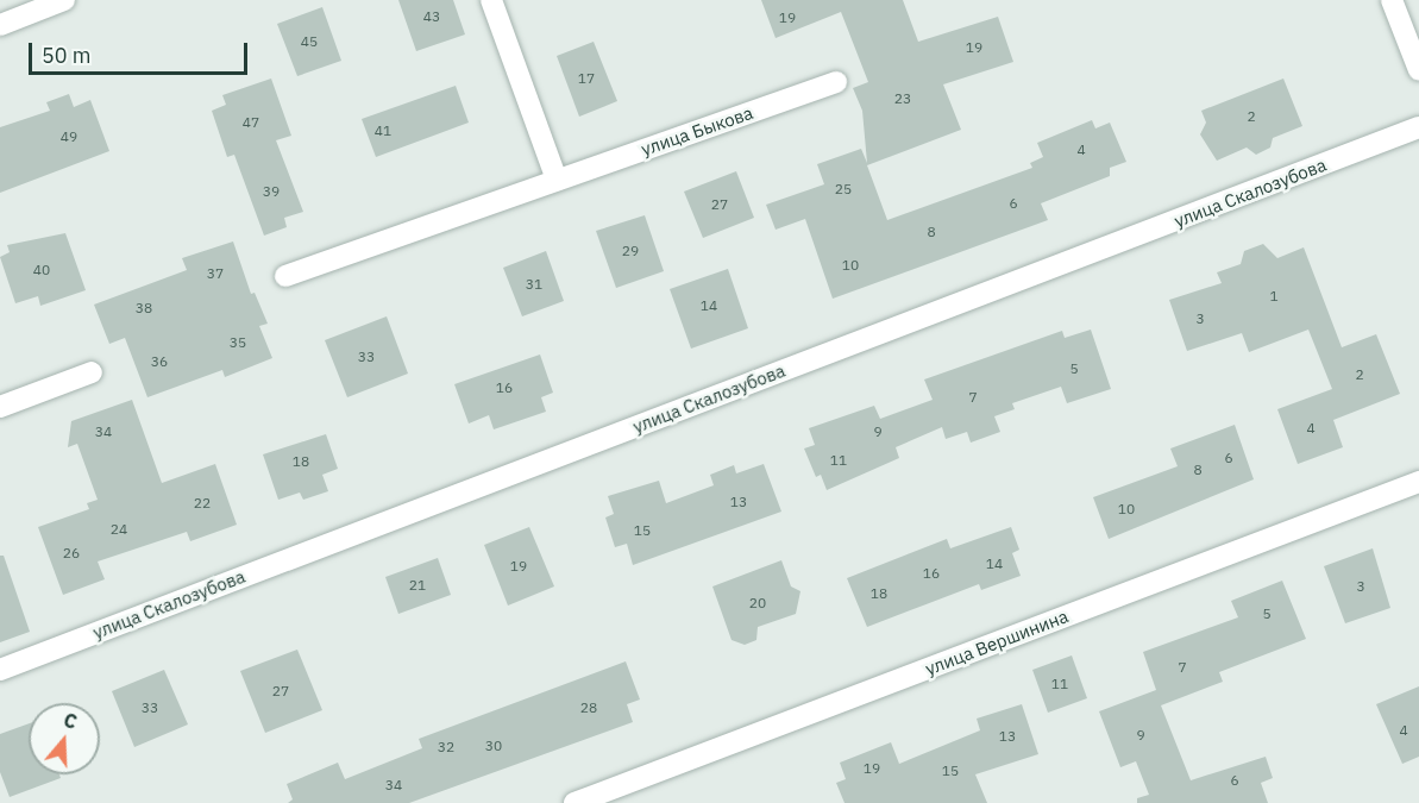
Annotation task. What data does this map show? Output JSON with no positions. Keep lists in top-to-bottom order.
{
  "streets": {
    "street": ["улица Быкова", "улица Скалозубова", "улица Вершинина"]
  },
  "house_numbers": [
    "43",
    "19",
    "45",
    "19",
    "17",
    "23",
    "2",
    "47",
    "41",
    "49",
    "4",
    "25",
    "39",
    "6",
    "27",
    "8",
    "29",
    "10",
    "40",
    "37",
    "31",
    "1",
    "14",
    "38",
    "3",
    "35",
    "33",
    "36",
    "5",
    "2",
    "16",
    "7",
    "4",
    "34",
    "9",
    "6",
    "11",
    "18",
    "8",
    "13",
    "22",
    "10",
    "24",
    "15",
    "26",
    "14",
    "19",
    "16",
    "21",
    "3",
    "18",
    "20",
    "5",
    "7",
    "11",
    "27",
    "33",
    "28",
    "4",
    "9",
    "13",
    "30",
    "32",
    "19",
    "15",
    "6",
    "34"
  ],
  "scale_bar": "50 m",
  "north": "top"
}
